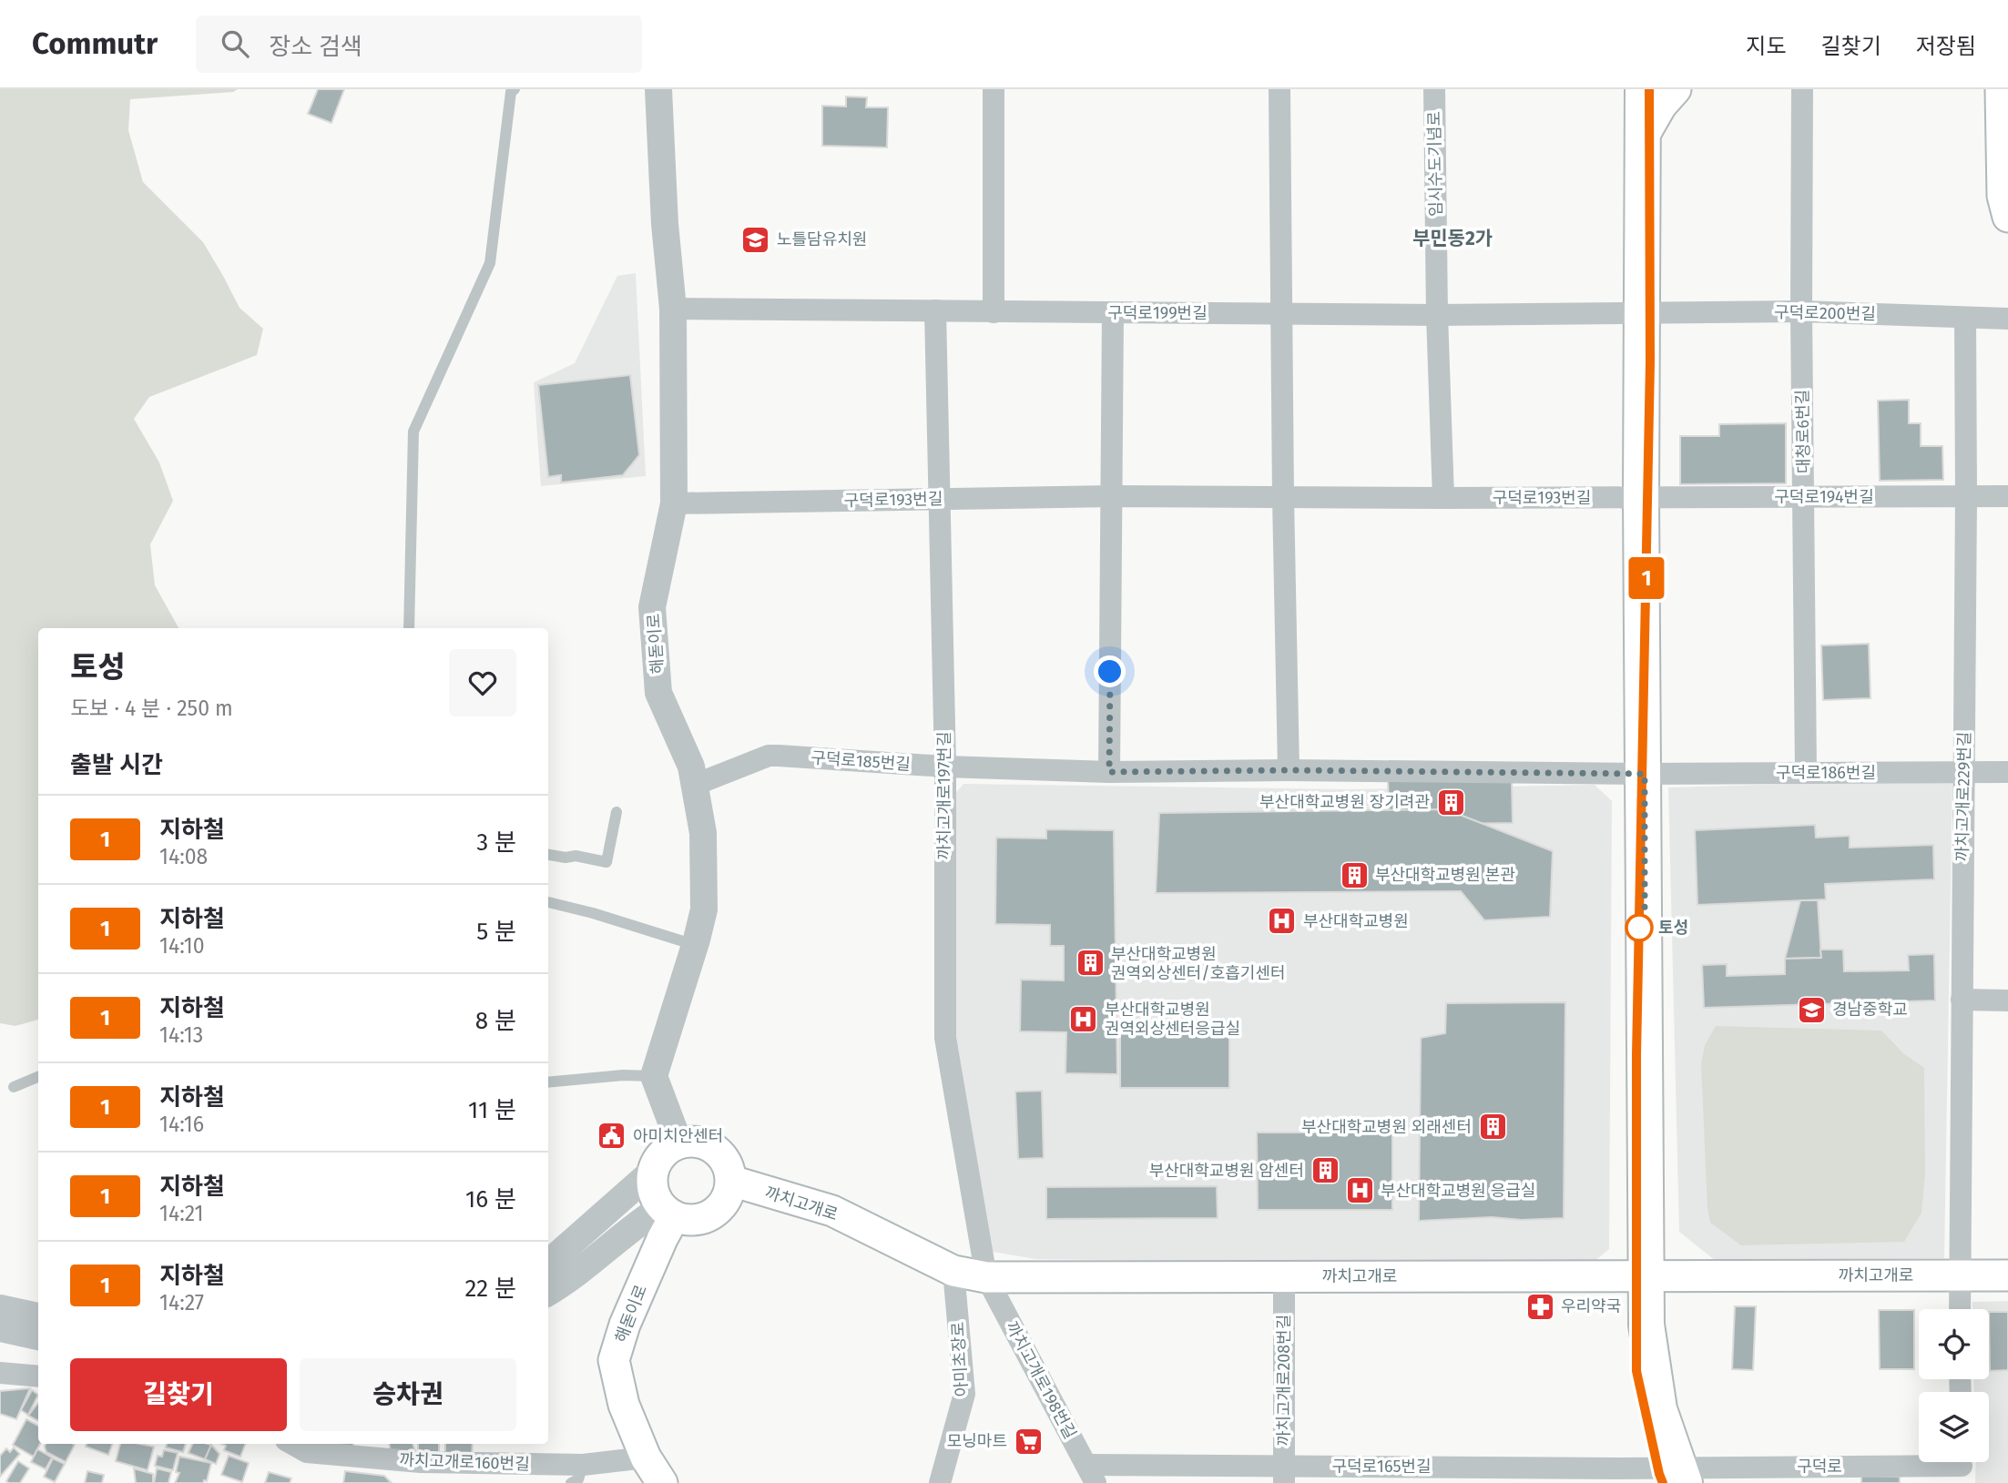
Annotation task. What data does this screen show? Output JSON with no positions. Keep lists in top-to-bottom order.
{
  "streets": {
    "main road": ["해돋이로", "까치고개로"],
    "street": [
      "임시수도기념로",
      "구덕로199번길",
      "구덕로200번길",
      "대청로6번길",
      "구덕로194번길",
      "구덕로193번길",
      "구덕로185번길",
      "구덕로186번길",
      "까치고개로197번길",
      "까치고개로229번길",
      "아미초장로",
      "까치고개로198번길",
      "까치고개로208번길",
      "까치고개로160번길",
      "구덕로165번길",
      "구덕로"
    ]
  },
  "crossings": [
    ["임시수도기념로", "구덕로199번길"],
    ["구덕로199번길", "구덕로200번길"],
    ["구덕로199번길", "해돋이로"],
    ["구덕로199번길", "까치고개로197번길"],
    ["구덕로200번길", "대청로6번길"],
    ["구덕로200번길", "까치고개로229번길"],
    ["대청로6번길", "구덕로194번길"],
    ["대청로6번길", "구덕로186번길"],
    ["구덕로194번길", "구덕로193번길"],
    ["구덕로194번길", "까치고개로229번길"],
    ["구덕로193번길", "해돋이로"],
    ["구덕로193번길", "까치고개로197번길"],
    ["해돋이로", "구덕로185번길"],
    ["해돋이로", "까치고개로"],
    ["해돋이로", "까치고개로160번길"],
    ["구덕로185번길", "구덕로186번길"],
    ["구덕로185번길", "까치고개로197번길"],
    ["구덕로186번길", "까치고개로229번길"],
    ["까치고개로197번길", "까치고개로"],
    ["까치고개로197번길", "까치고개로198번길"],
    ["까치고개로229번길", "까치고개로"],
    ["까치고개로", "아미초장로"],
    ["까치고개로", "까치고개로198번길"],
    ["까치고개로", "까치고개로208번길"],
    ["까치고개로198번길", "구덕로165번길"],
    ["까치고개로208번길", "구덕로165번길"],
    ["구덕로165번길", "구덕로"]
  ],
  "districts": ["부민동2가"],
  "places": {
    "school or university": ["노틀담유치원", "경남중학교"],
    "building": [
      "부산대학교병원 장기려관",
      "부산대학교병원 본관",
      "부산대학교병원 권역외상센터/호흡기센터",
      "부산대학교병원 외래센터",
      "부산대학교병원 암센터"
    ],
    "hospital": ["부산대학교병원", "부산대학교병원 권역외상센터응급실", "부산대학교병원 응급실"],
    "other": ["토성"],
    "public building": ["아미치안센터"],
    "pharmacy": ["우리약국"],
    "supermarket": ["모닝마트"]
  },
  "lines": ["metro line 1"],
  "page": {
    "header": "Commutr",
    "search": "장소 검색",
    "nav": ["지도", "길찾기", "저장됨"],
    "on_map": "1",
    "heading": [
      ["토성", "도보 · 4 분 · 250 m"],
      "출발 시간"
    ],
    "list": [
      {
        "mark": "1",
        "name": "지하철",
        "note": "14:08",
        "value": "3 분"
      },
      {
        "mark": "1",
        "name": "지하철",
        "note": "14:10",
        "value": "5 분"
      },
      {
        "mark": "1",
        "name": "지하철",
        "note": "14:13",
        "value": "8 분"
      },
      {
        "mark": "1",
        "name": "지하철",
        "note": "14:16",
        "value": "11 분"
      },
      {
        "mark": "1",
        "name": "지하철",
        "note": "14:21",
        "value": "16 분"
      },
      {
        "mark": "1",
        "name": "지하철",
        "note": "14:27",
        "value": "22 분"
      }
    ],
    "buttons": ["길찾기", "승차권"]
  }
}
